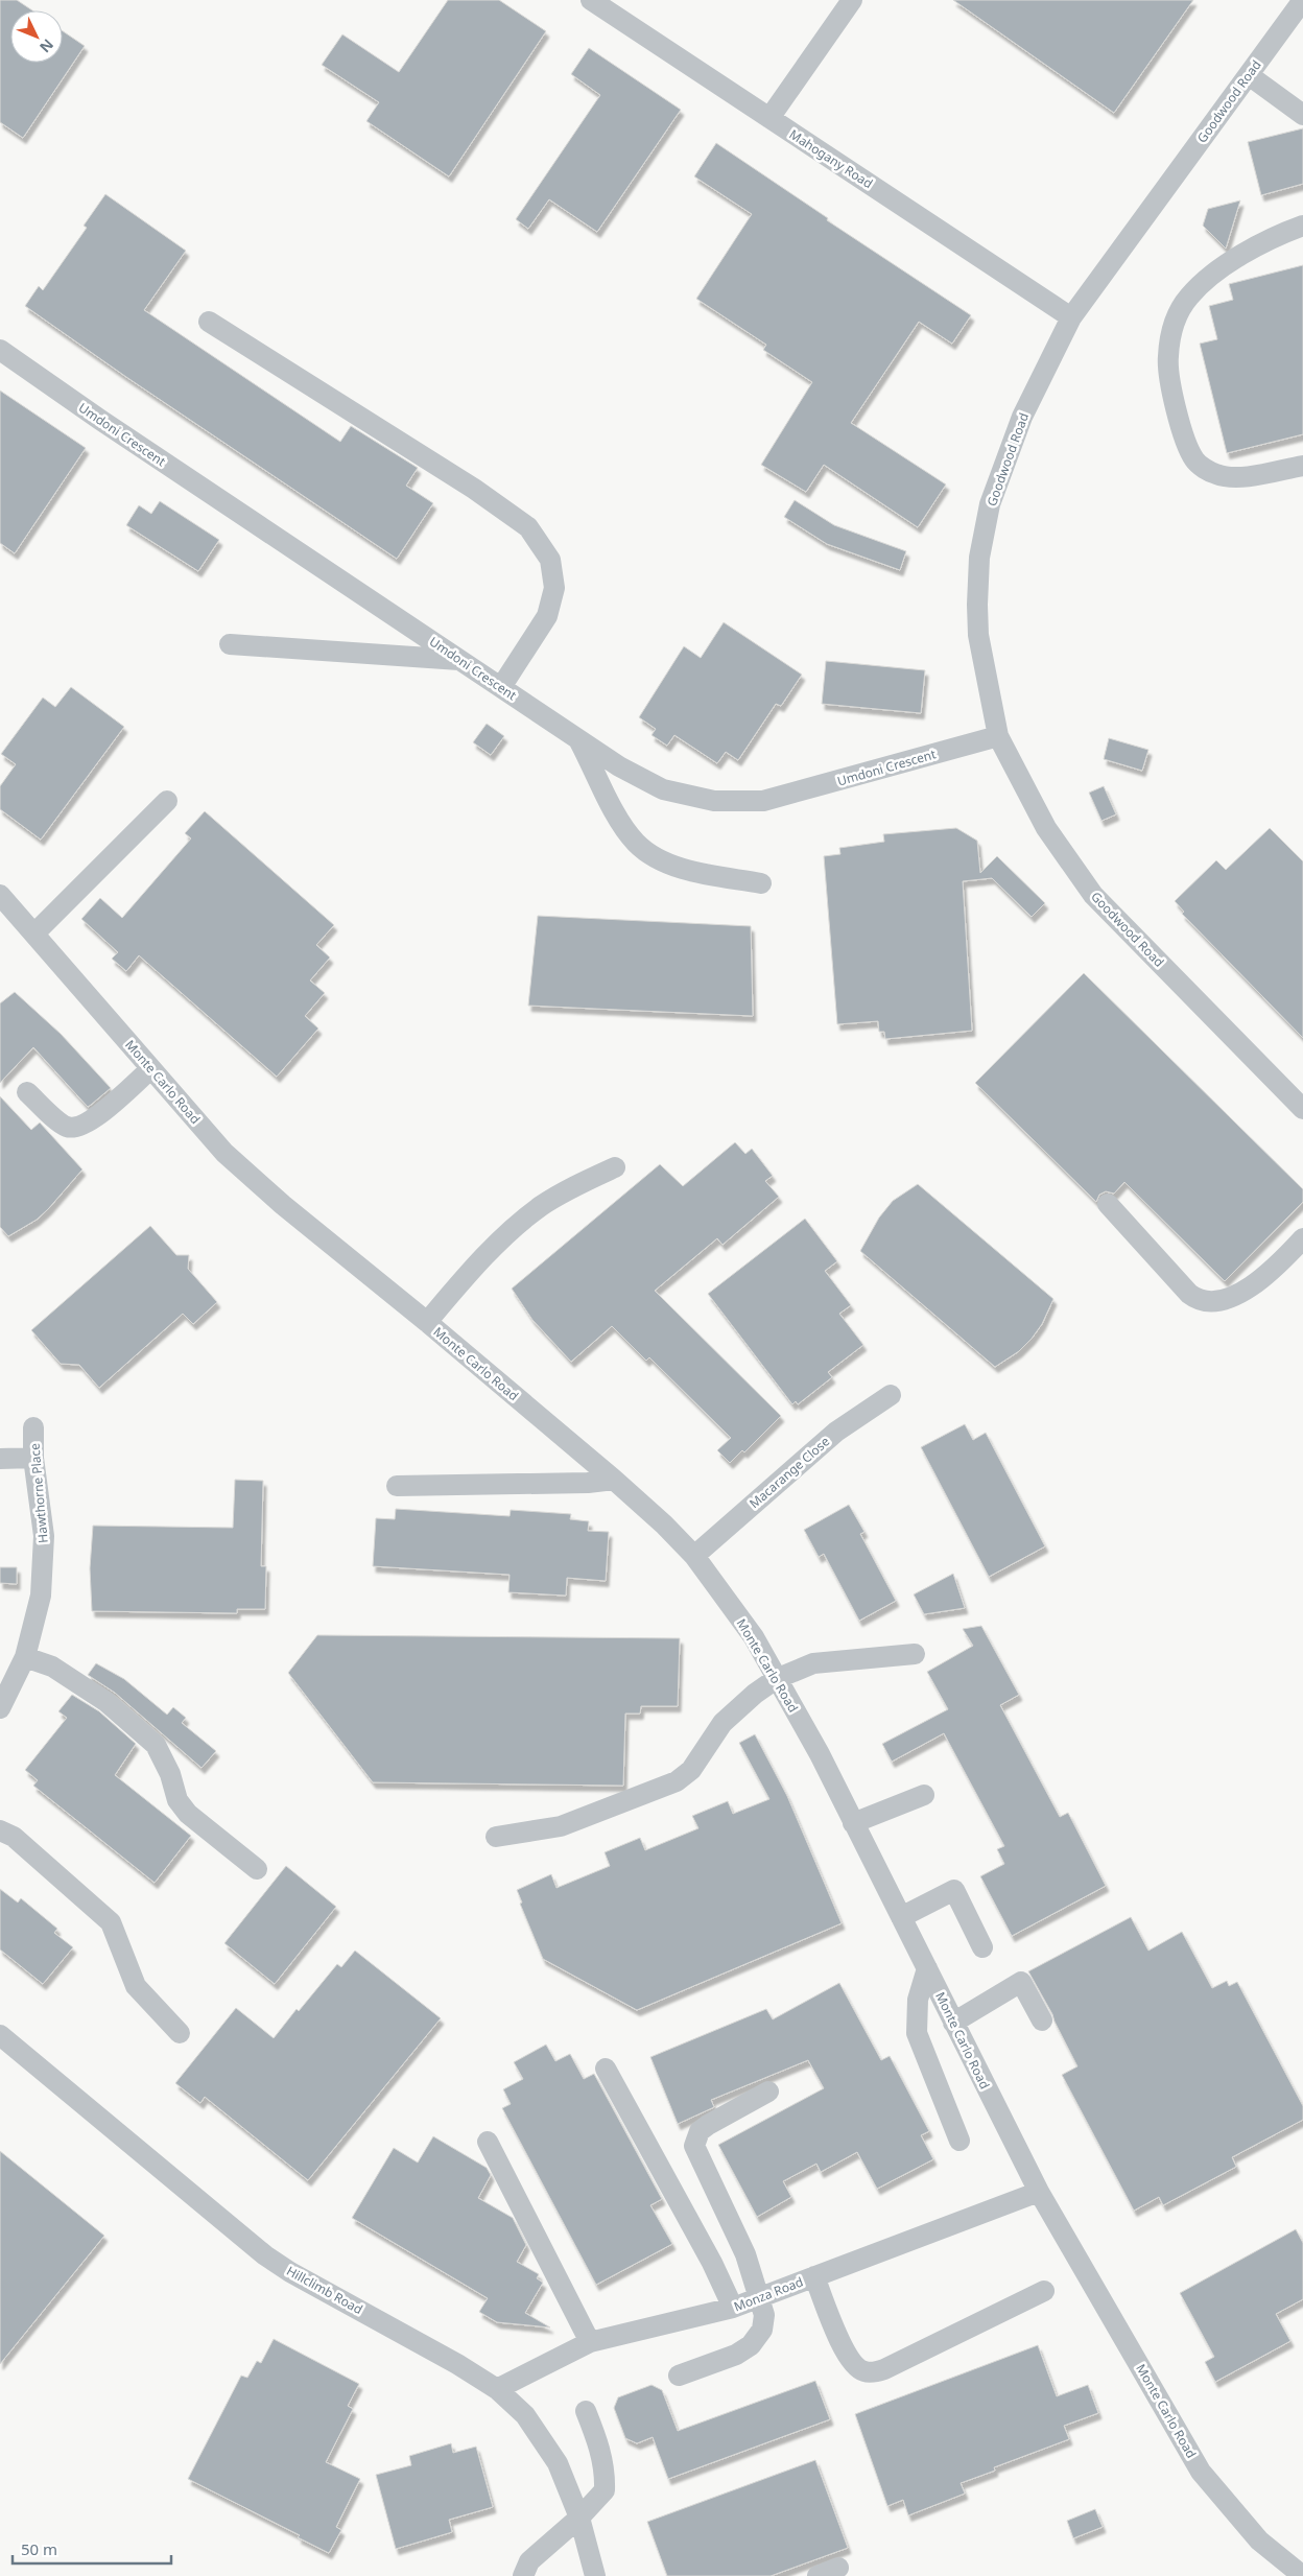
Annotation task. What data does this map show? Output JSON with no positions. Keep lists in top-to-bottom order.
{
  "streets": {
    "street": [
      "Goodwood Road",
      "Mahogany Road",
      "Umdoni Crescent",
      "Monte Carlo Road",
      "Macarange Close",
      "Hawthorne Place",
      "Hillclimb Road",
      "Monza Road"
    ]
  },
  "crossings": [
    ["Goodwood Road", "Mahogany Road"],
    ["Goodwood Road", "Umdoni Crescent"],
    ["Monte Carlo Road", "Macarange Close"],
    ["Monte Carlo Road", "Monza Road"],
    ["Hillclimb Road", "Monza Road"]
  ],
  "scale_bar": "50 m",
  "north": "bottom right"
}
